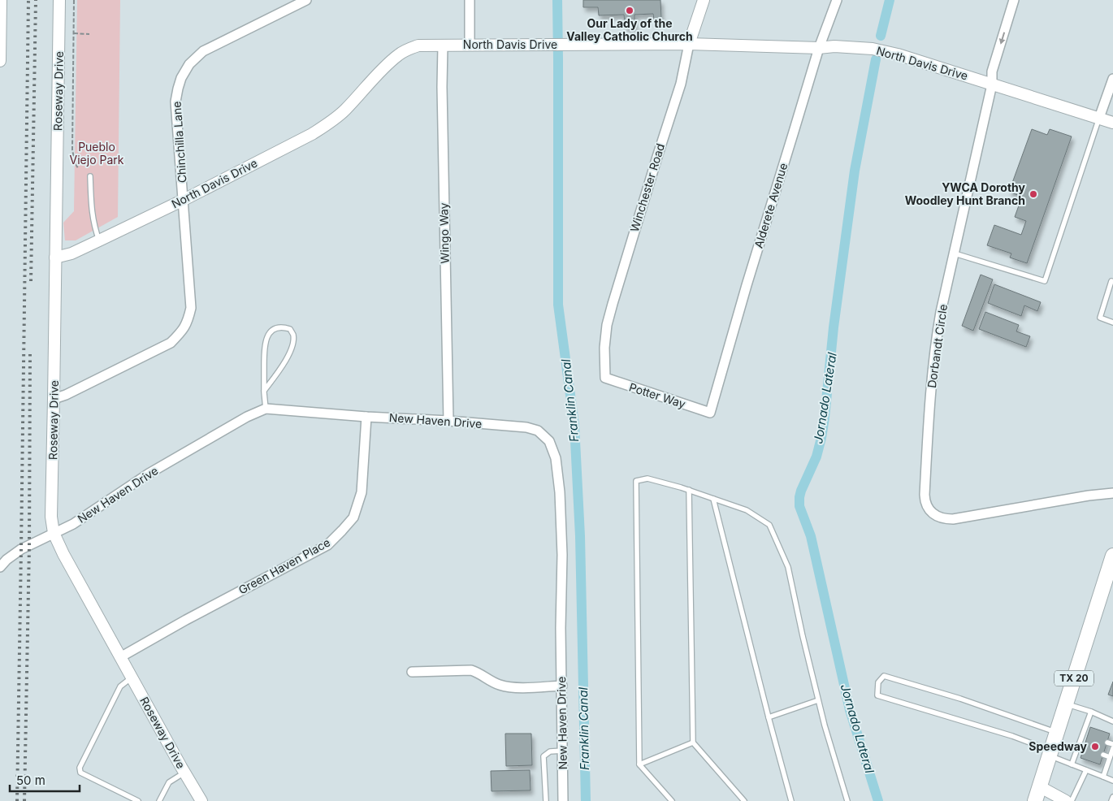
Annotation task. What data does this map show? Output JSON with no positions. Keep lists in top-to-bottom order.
{
  "streets": {
    "main road": ["TX 20"],
    "street": [
      "North Davis Drive",
      "Roseway Drive",
      "Chinchilla Lane",
      "Winchester Road",
      "Alderete Avenue",
      "Wingo Way",
      "Dorbandt Circle",
      "Potter Way",
      "New Haven Drive",
      "Green Haven Place"
    ]
  },
  "crossings": [
    ["North Davis Drive", "Roseway Drive"],
    ["North Davis Drive", "Chinchilla Lane"],
    ["North Davis Drive", "Winchester Road"],
    ["North Davis Drive", "Alderete Avenue"],
    ["North Davis Drive", "Wingo Way"],
    ["North Davis Drive", "Dorbandt Circle"],
    ["Roseway Drive", "Chinchilla Lane"],
    ["Roseway Drive", "New Haven Drive"],
    ["Roseway Drive", "Green Haven Place"],
    ["Winchester Road", "Potter Way"],
    ["Alderete Avenue", "Potter Way"],
    ["Wingo Way", "New Haven Drive"],
    ["New Haven Drive", "Green Haven Place"]
  ],
  "water": ["Jornado Lateral", "Franklin Canal"],
  "parks": ["Pueblo Viejo Park"],
  "places": ["Our Lady of the Valley Catholic Church", "YWCA Dorothy Woodley Hunt Branch", "Speedway"],
  "scale_bar": "50 m"
}
